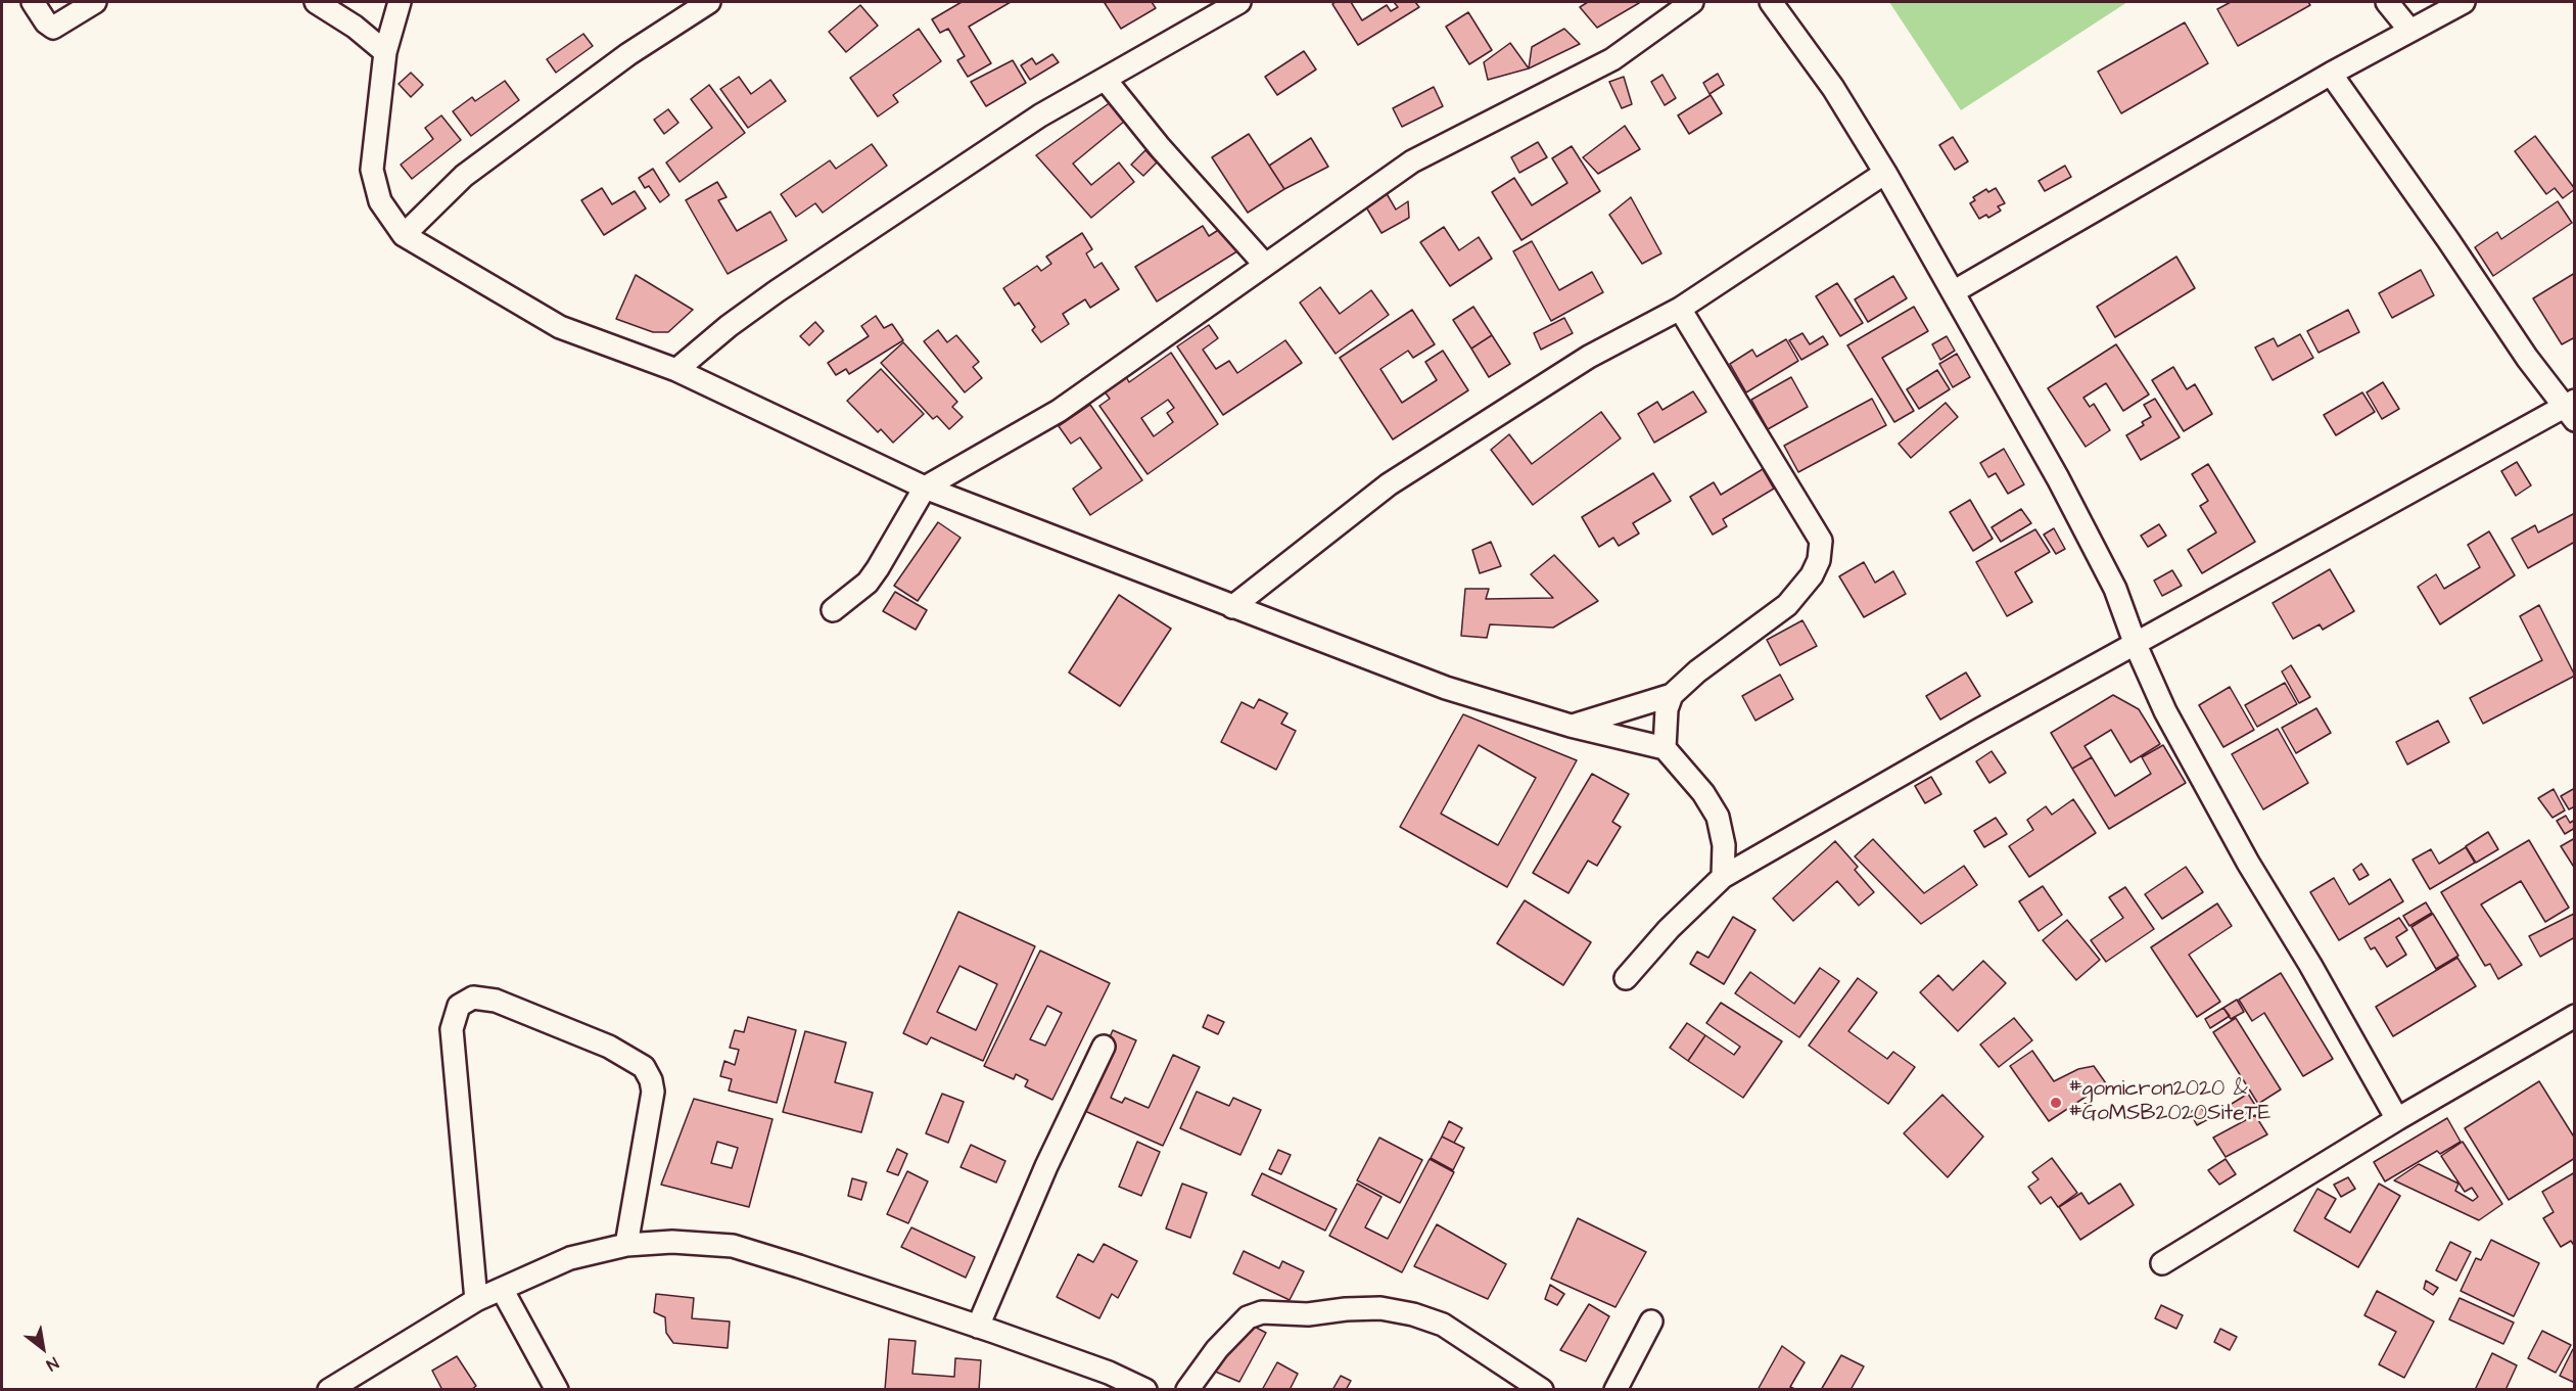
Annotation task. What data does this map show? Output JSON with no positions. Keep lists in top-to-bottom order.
{
  "places": ["#gomicron2020 & #GoMSB2020SiteTE"],
  "north": "bottom right"
}
